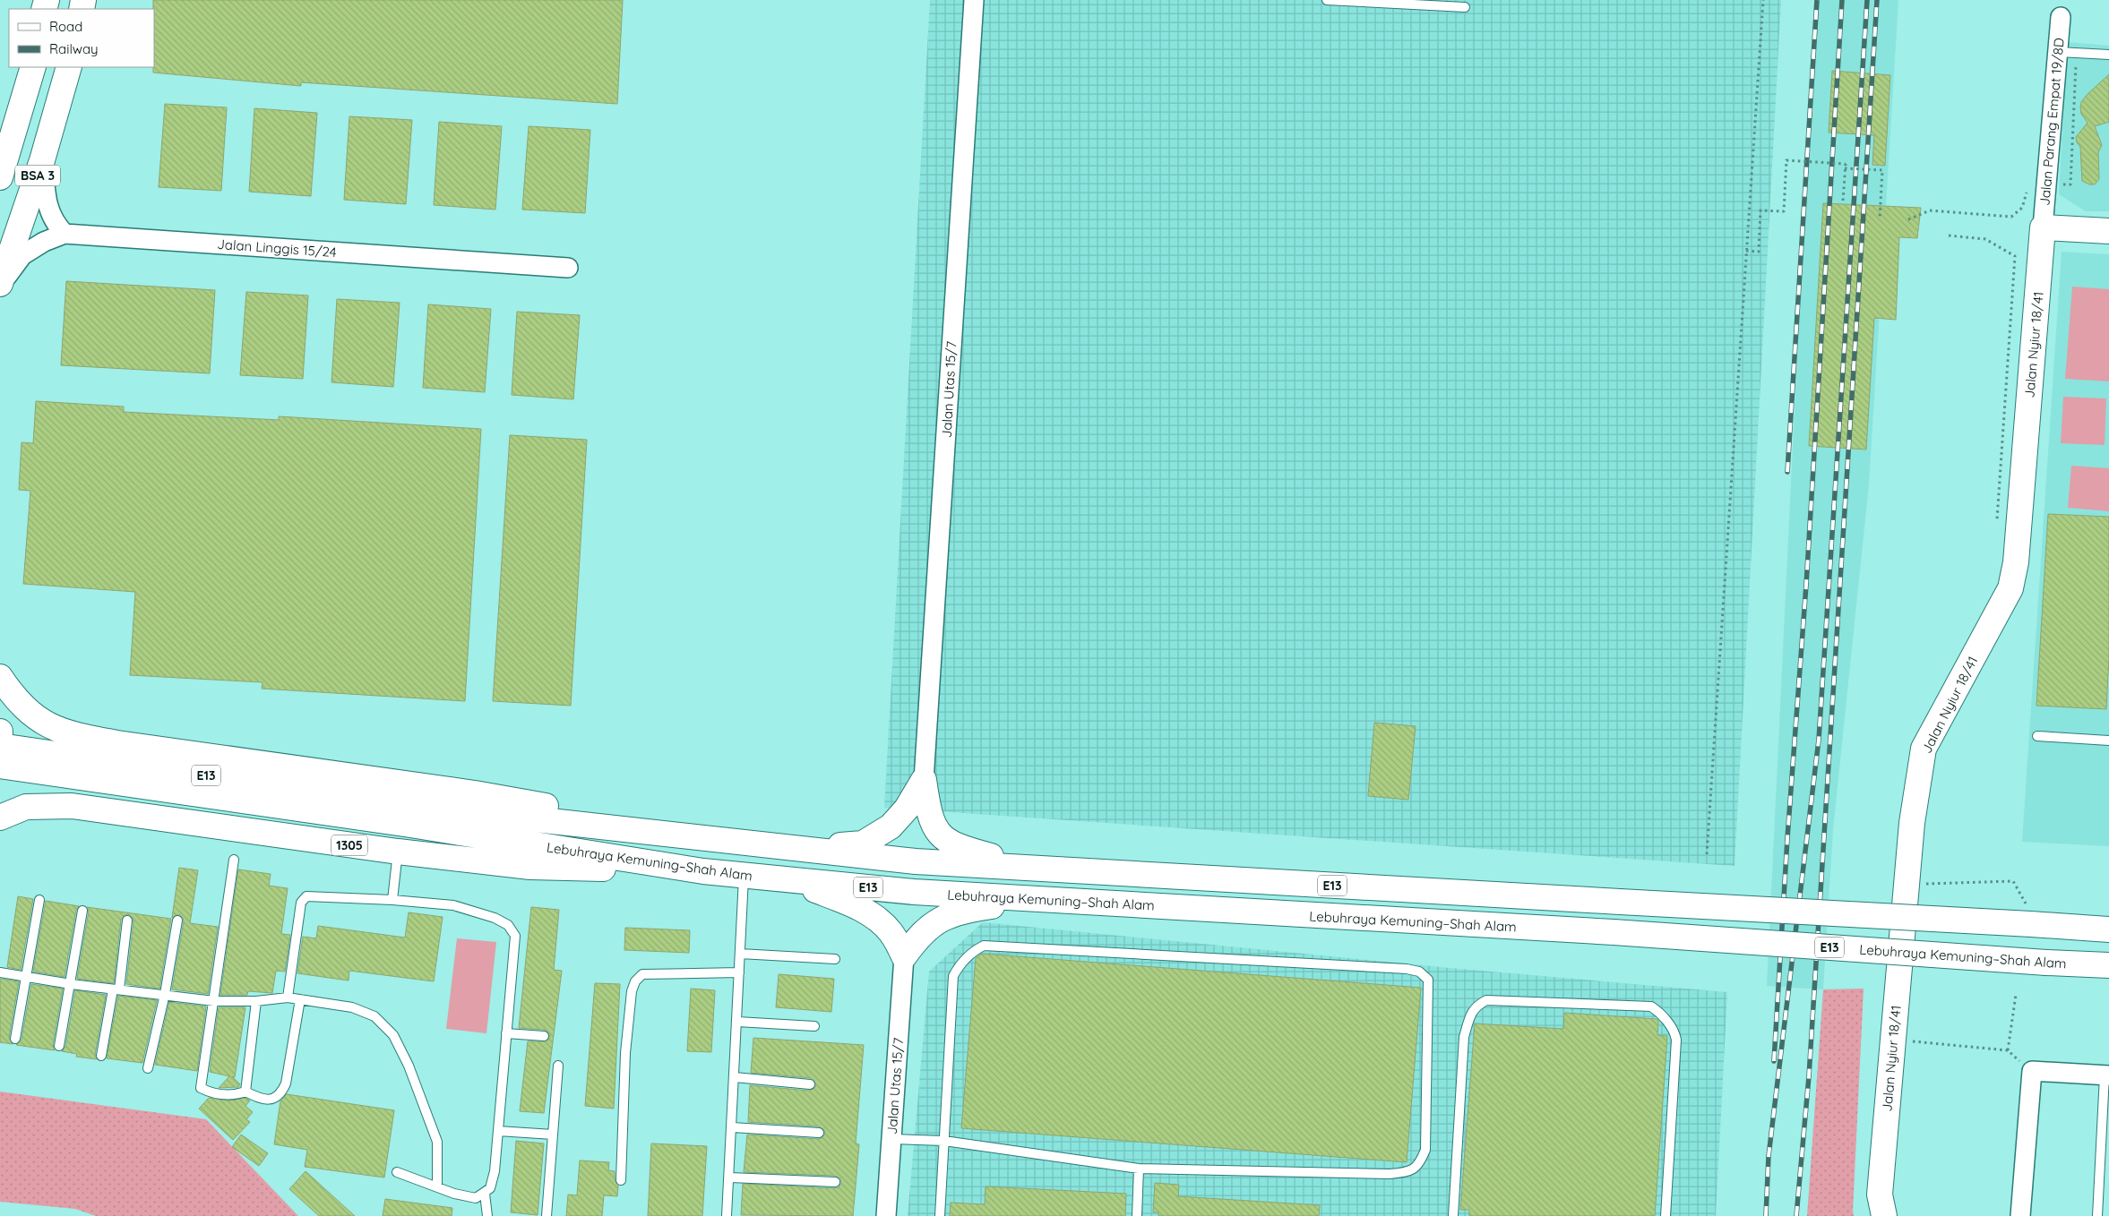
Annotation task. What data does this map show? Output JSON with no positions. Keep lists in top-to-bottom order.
{
  "streets": {
    "main road": [
      "BSA 3",
      "Jalan Nyiur 18/41",
      "E13",
      "1305",
      "Lebuhraya Kemuning–Shah Alam"
    ],
    "street": ["Jalan Parang Empat 19/8D", "Jalan Linggis 15/24", "Jalan Utas 15/7"]
  },
  "crossings": [
    ["Jalan Parang Empat 19/8D", "Jalan Nyiur 18/41"],
    ["1305", "Lebuhraya Kemuning–Shah Alam"]
  ],
  "legend": ["Road", "Railway"]
}
